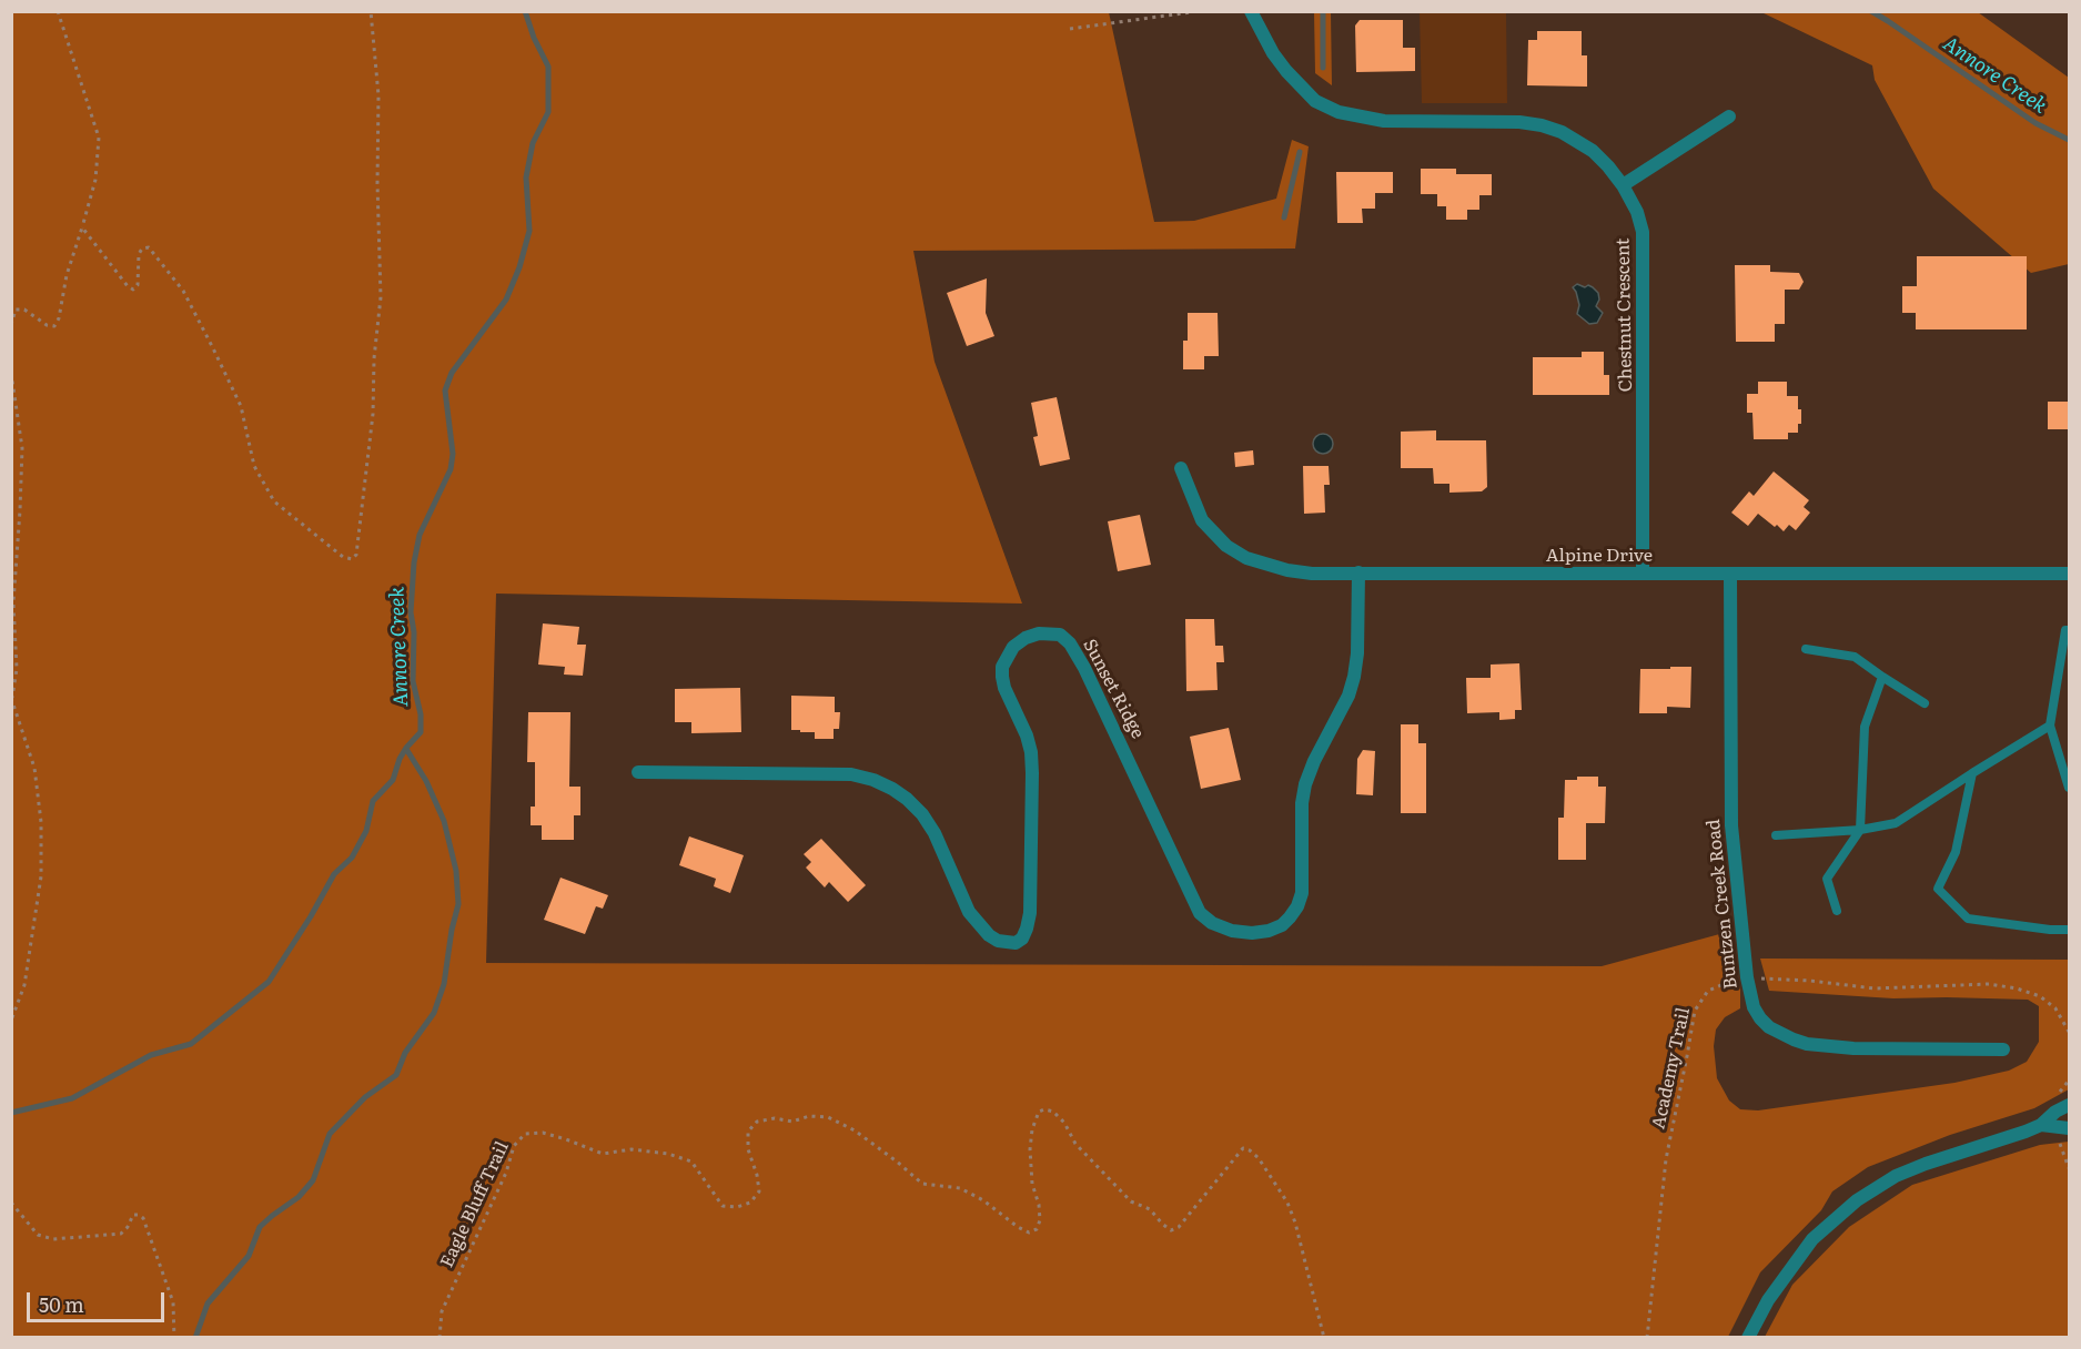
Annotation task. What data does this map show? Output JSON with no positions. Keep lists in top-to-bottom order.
{
  "streets": {
    "street": [
      "Chestnut Crescent",
      "Alpine Drive",
      "Sunset Ridge",
      "Buntzen Creek Road"
    ],
    "path": ["Academy Trail", "Eagle Bluff Trail"]
  },
  "crossings": [
    ["Chestnut Crescent", "Alpine Drive"],
    ["Alpine Drive", "Sunset Ridge"],
    ["Alpine Drive", "Buntzen Creek Road"],
    ["Buntzen Creek Road", "Academy Trail"]
  ],
  "water": ["Annore Creek"],
  "scale_bar": "50 m"
}
